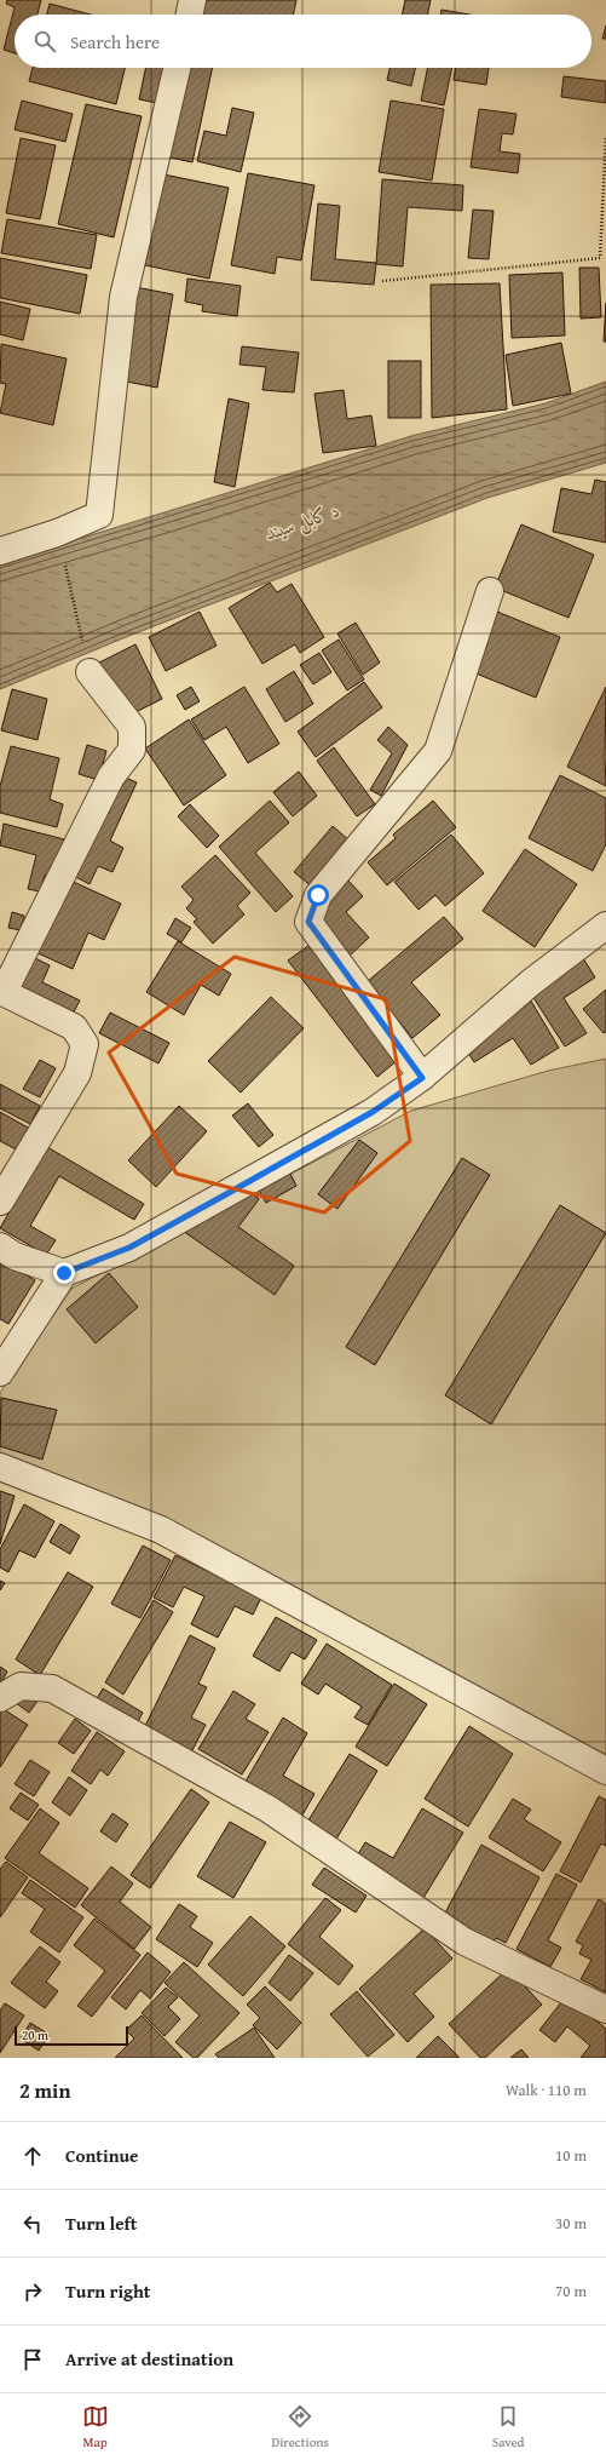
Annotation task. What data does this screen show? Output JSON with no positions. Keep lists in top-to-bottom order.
{
  "water": ["د کابل سيند"],
  "scale_bar": "20 m",
  "page": {
    "search": "Search here",
    "scale": "20 m",
    "heading": ["2 min", "Walk · 110 m"],
    "list": [
      ["Continue", "10 m"],
      ["Turn left", "30 m"],
      ["Turn right", "70 m"],
      "Arrive at destination"
    ],
    "nav": ["Map", "Directions", "Saved"]
  }
}
